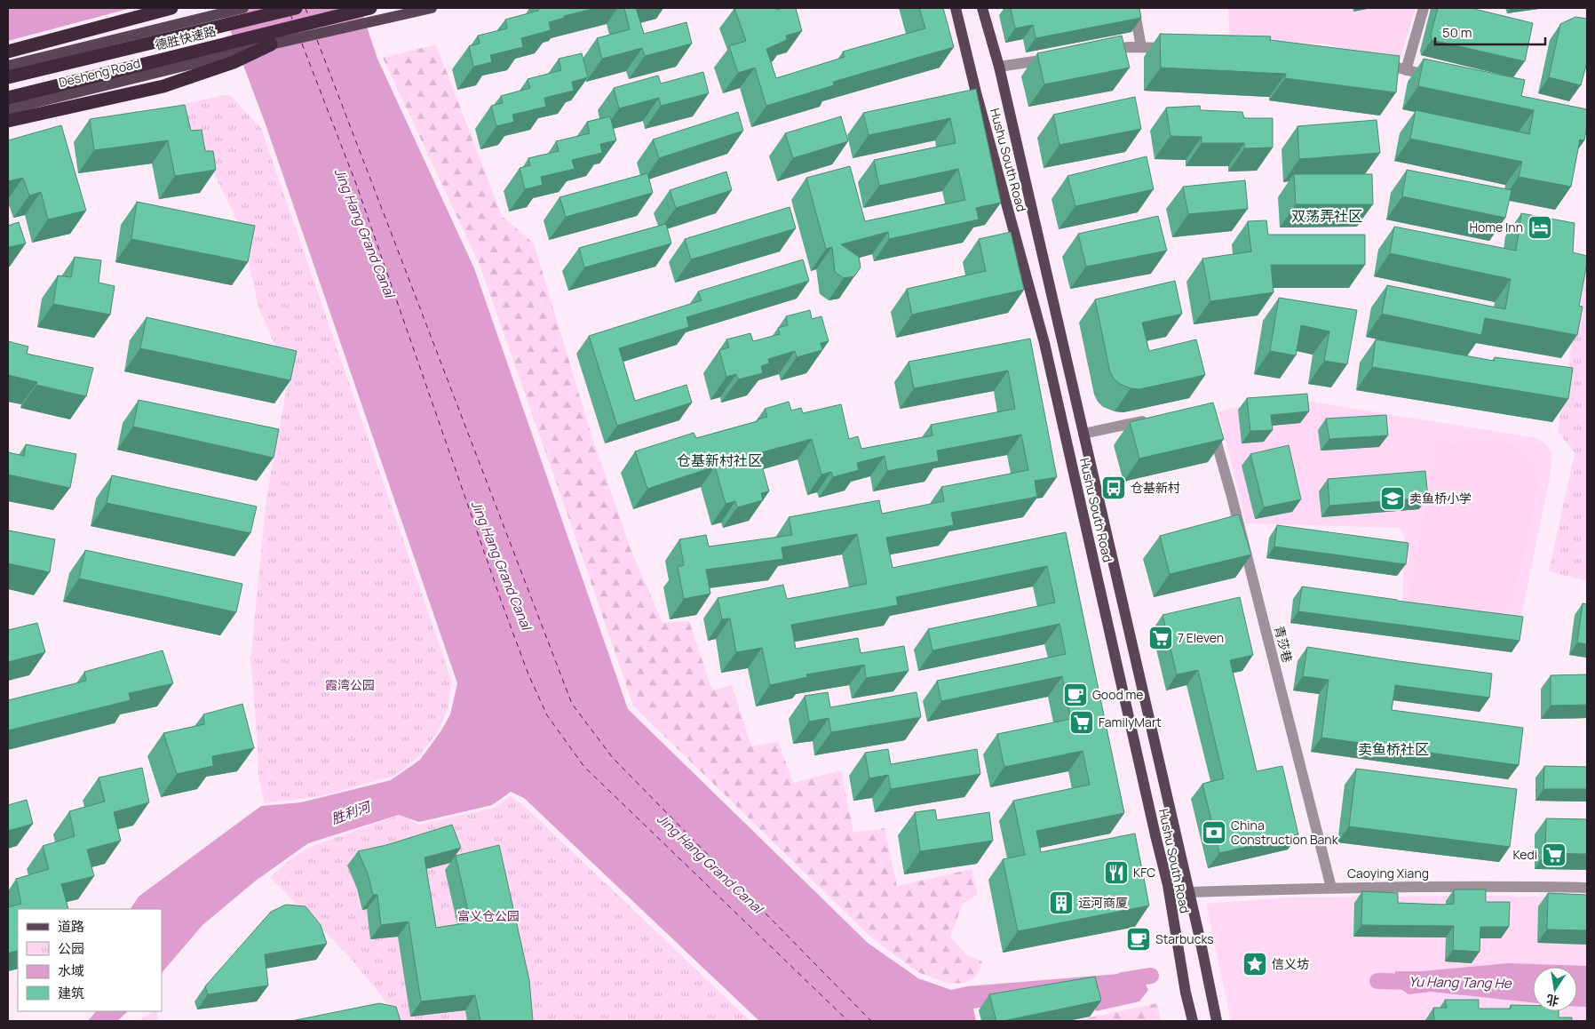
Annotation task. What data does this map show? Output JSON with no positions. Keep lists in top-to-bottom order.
{
  "streets": {
    "highway": ["德胜快速路"],
    "main road": ["Desheng Road", "Hushu South Road"],
    "street": ["青莎巷", "Caoying Xiang"]
  },
  "crossings": [
    ["Hushu South Road", "Caoying Xiang"],
    ["青莎巷", "Caoying Xiang"]
  ],
  "districts": ["双荡弄社区", "仓基新村社区", "卖鱼桥社区"],
  "water": ["Jing Hang Grand Canal", "胜利河", "Yu Hang Tang He"],
  "parks": ["霞湾公园", "富义仓公园"],
  "places": {
    "hotel": ["Home Inn"],
    "bus stop": ["仓基新村"],
    "school or university": ["卖鱼桥小学"],
    "supermarket": ["7 Eleven", "FamilyMart", "Kedi"],
    "cafe": ["Good me", "Starbucks"],
    "bank": ["China Construction Bank"],
    "restaurant": ["KFC"],
    "building": ["运河商厦"],
    "place": ["信义坊"]
  },
  "legend": [
    "道路",
    "公园",
    "水域",
    "建筑"
  ],
  "scale_bar": "50 m",
  "north": "bottom"
}
